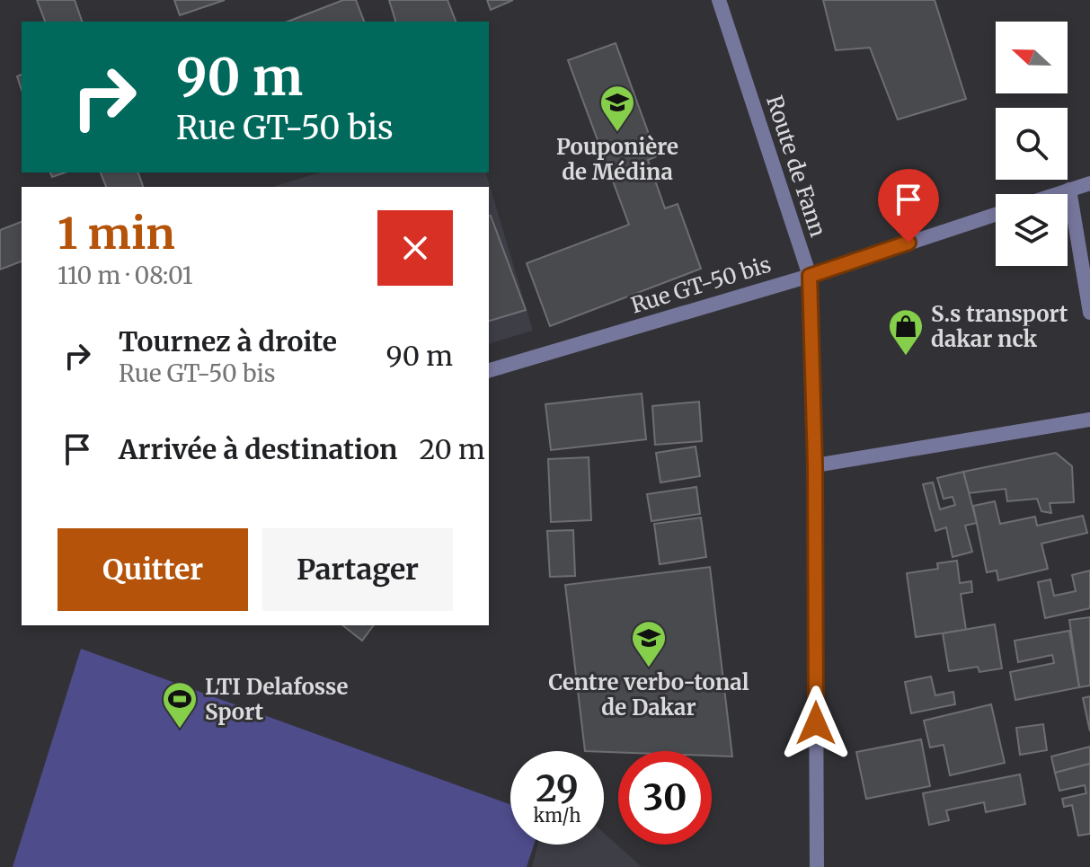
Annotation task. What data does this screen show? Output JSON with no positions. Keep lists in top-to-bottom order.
{
  "streets": {
    "street": ["Route de Fann", "Rue GT-50 bis"]
  },
  "crossings": [
    ["Route de Fann", "Rue GT-50 bis"]
  ],
  "places": {
    "school or university": ["Pouponière de Médina", "Centre verbo-tonal de Dakar"],
    "shop": ["S.s transport dakar nck"],
    "sports": ["LTI Delafosse Sport"]
  },
  "north": "left",
  "page": {
    "turn": ["90 m", "Rue GT-50 bis"],
    "heading": ["1 min", "110 m · 08:01"],
    "list": [
      {
        "name": "Tournez à droite",
        "note": "Rue GT-50 bis",
        "value": "90 m"
      },
      {
        "name": "Arrivée à destination",
        "value": "20 m"
      }
    ],
    "buttons": ["Quitter", "Partager"],
    "speed": "29 km/h",
    "limit": "30"
  }
}
